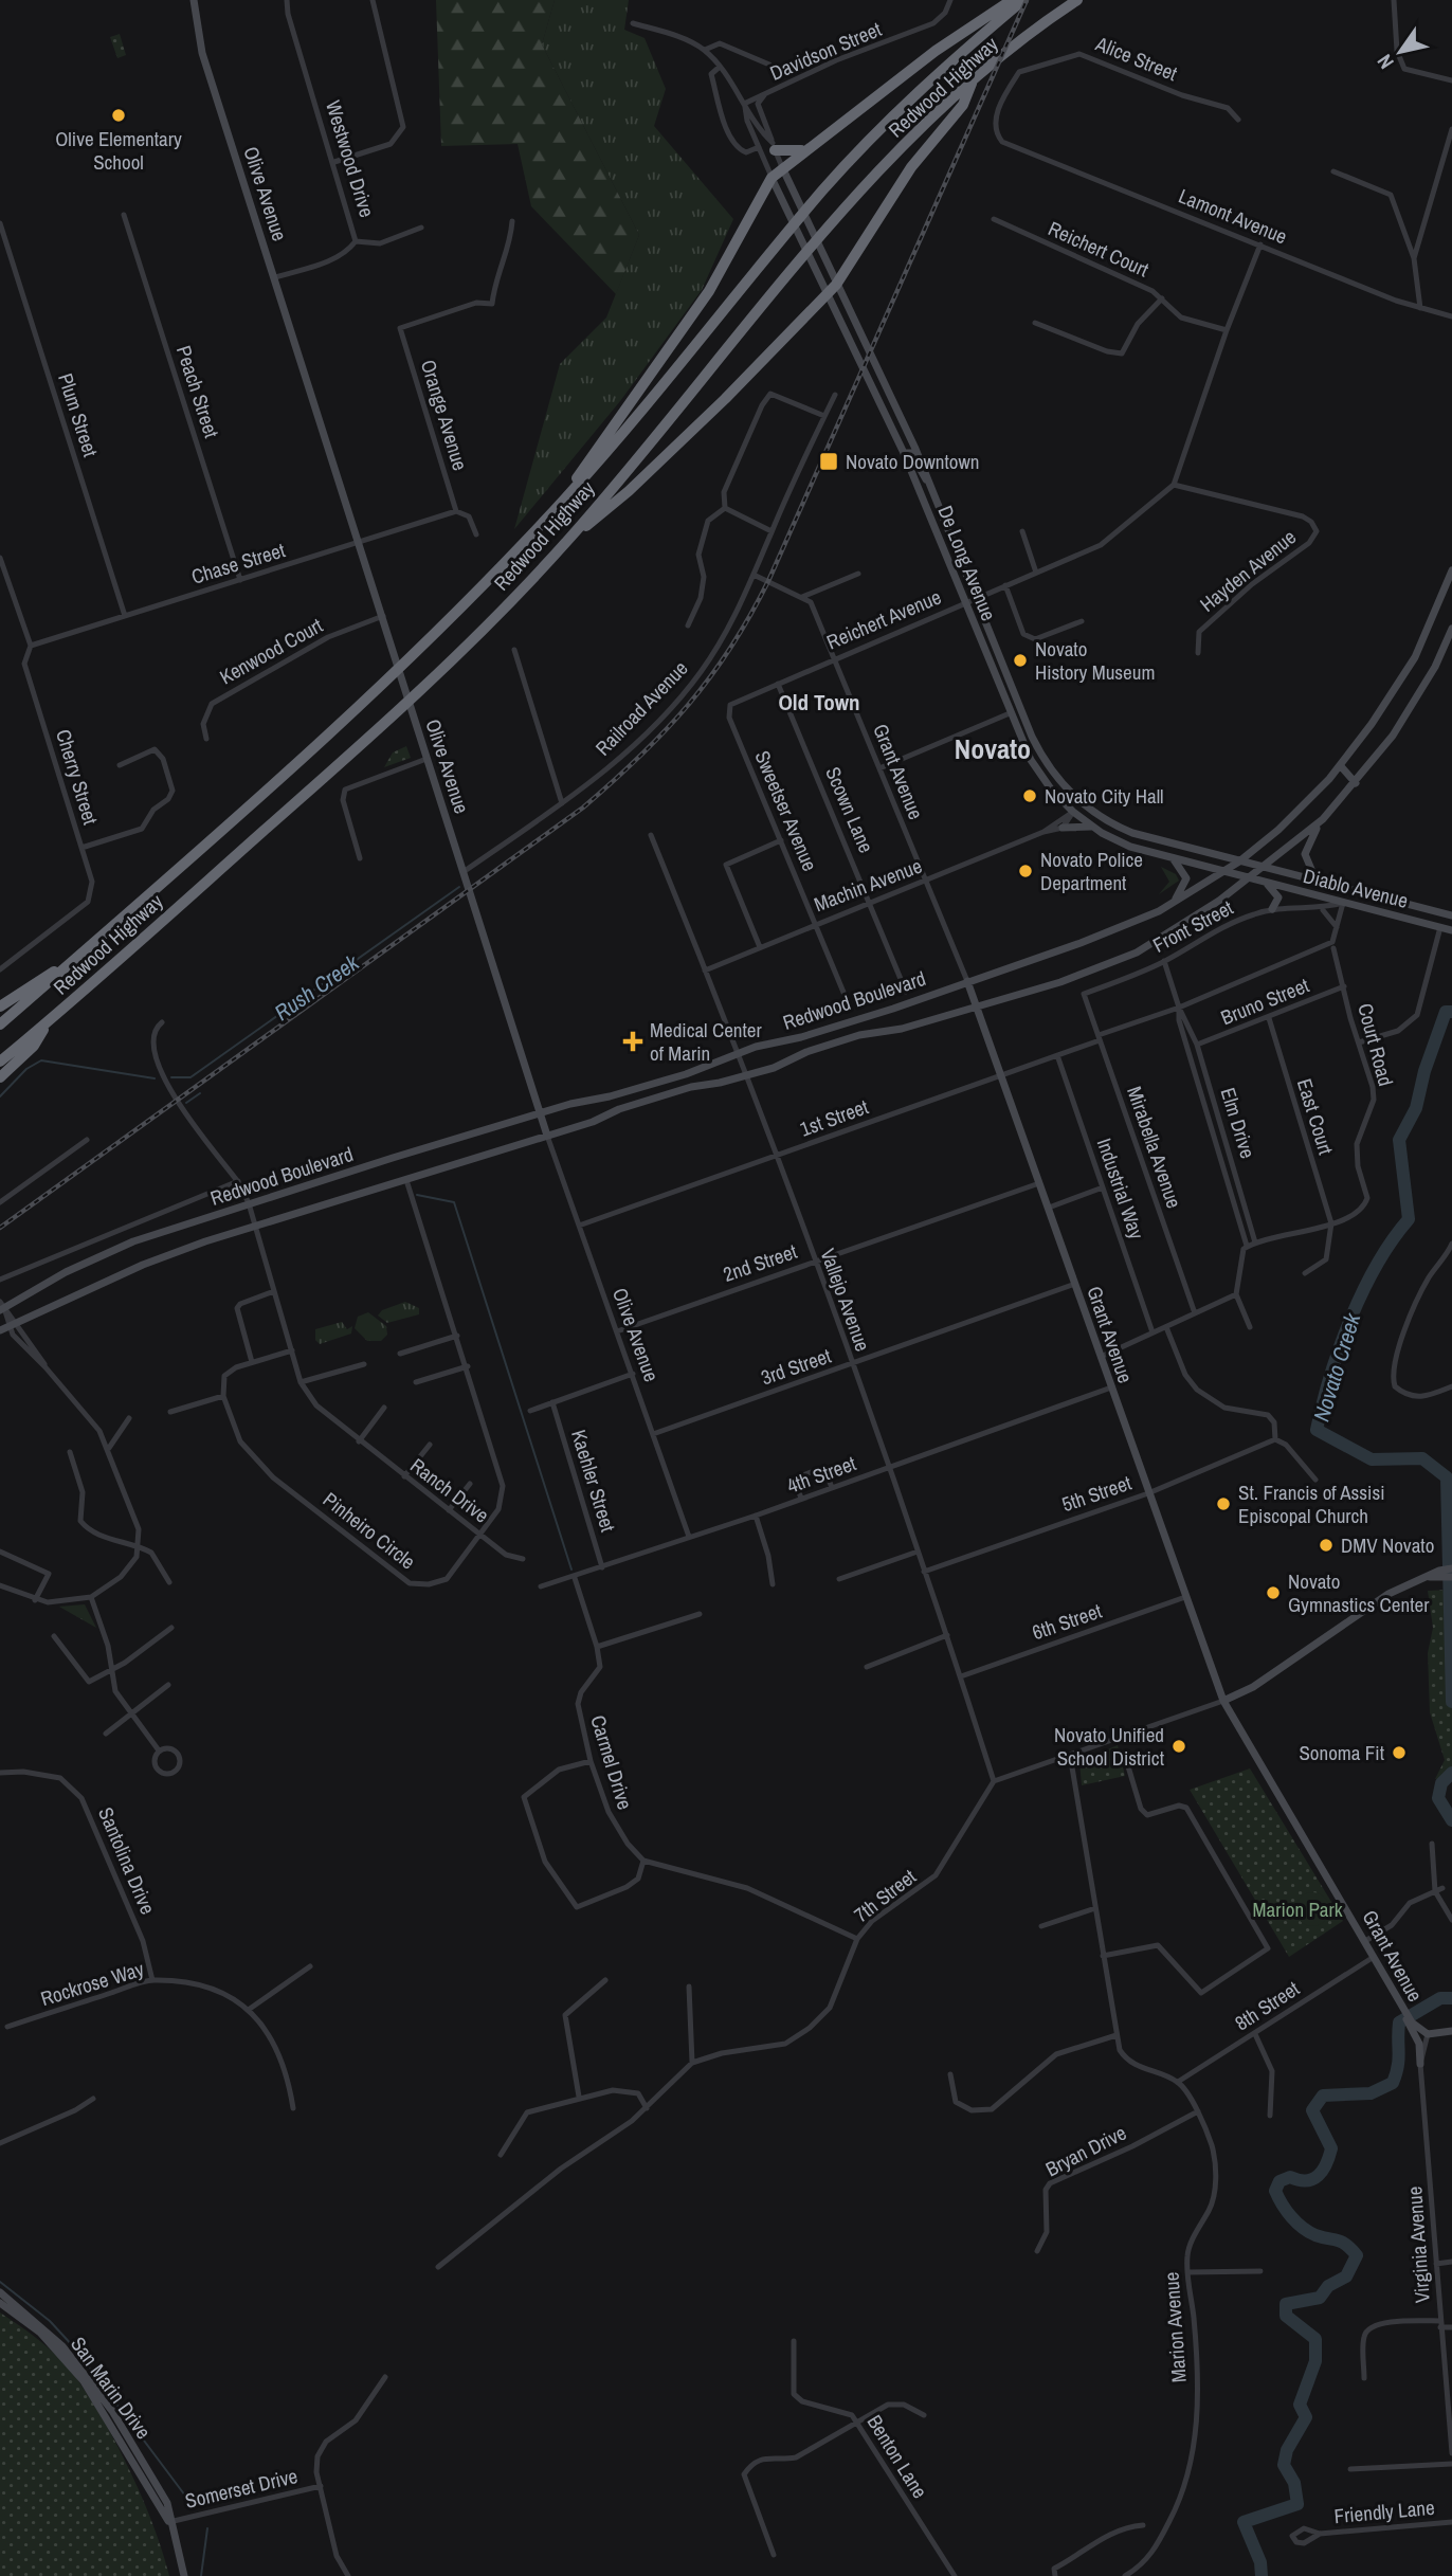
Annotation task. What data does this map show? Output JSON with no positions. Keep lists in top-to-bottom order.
{
  "streets": {
    "highway": ["Redwood Highway"],
    "main road": [
      "Olive Avenue",
      "De Long Avenue",
      "Grant Avenue",
      "Diablo Avenue",
      "Redwood Boulevard",
      "San Marin Drive"
    ],
    "street": [
      "Davidson Street",
      "Alice Street",
      "Westwood Drive",
      "Lamont Avenue",
      "Reichert Court",
      "Peach Street",
      "Plum Street",
      "Orange Avenue",
      "Chase Street",
      "Hayden Avenue",
      "Reichert Avenue",
      "Kenwood Court",
      "Railroad Avenue",
      "Cherry Street",
      "Scown Lane",
      "Sweetser Avenue",
      "Machin Avenue",
      "Front Street",
      "Bruno Street",
      "Court Road",
      "East Court",
      "1st Street",
      "Elm Drive",
      "Mirabella Avenue",
      "Industrial Way",
      "2nd Street",
      "Vallejo Avenue",
      "3rd Street",
      "4th Street",
      "Kaehler Street",
      "Ranch Drive",
      "5th Street",
      "Pinheiro Circle",
      "6th Street",
      "Carmel Drive",
      "Santolina Drive",
      "7th Street",
      "Rockrose Way",
      "8th Street",
      "Bryan Drive",
      "Virginia Avenue",
      "Marion Avenue",
      "Benton Lane",
      "Somerset Drive",
      "Friendly Lane"
    ]
  },
  "crossings": [
    ["Davidson Street", "De Long Avenue"],
    ["Alice Street", "Lamont Avenue"],
    ["Westwood Drive", "Olive Avenue"],
    ["Olive Avenue", "Chase Street"],
    ["Olive Avenue", "Kenwood Court"],
    ["Olive Avenue", "Railroad Avenue"],
    ["Olive Avenue", "Redwood Boulevard"],
    ["Olive Avenue", "1st Street"],
    ["Olive Avenue", "2nd Street"],
    ["Olive Avenue", "3rd Street"],
    ["Olive Avenue", "4th Street"],
    ["Peach Street", "Chase Street"],
    ["Plum Street", "Chase Street"],
    ["Orange Avenue", "Chase Street"],
    ["Chase Street", "Cherry Street"],
    ["De Long Avenue", "Reichert Avenue"],
    ["De Long Avenue", "Machin Avenue"],
    ["De Long Avenue", "Diablo Avenue"],
    ["De Long Avenue", "Redwood Boulevard"],
    ["Hayden Avenue", "Reichert Avenue"],
    ["Reichert Avenue", "Grant Avenue"],
    ["Reichert Avenue", "Scown Lane"],
    ["Reichert Avenue", "Sweetser Avenue"],
    ["Grant Avenue", "Machin Avenue"],
    ["Grant Avenue", "Redwood Boulevard"],
    ["Grant Avenue", "1st Street"],
    ["Grant Avenue", "2nd Street"],
    ["Grant Avenue", "3rd Street"],
    ["Grant Avenue", "4th Street"],
    ["Grant Avenue", "5th Street"],
    ["Grant Avenue", "6th Street"],
    ["Grant Avenue", "8th Street"],
    ["Grant Avenue", "Virginia Avenue"],
    ["Scown Lane", "Machin Avenue"],
    ["Sweetser Avenue", "Machin Avenue"],
    ["Machin Avenue", "Vallejo Avenue"],
    ["Diablo Avenue", "Front Street"],
    ["Diablo Avenue", "Redwood Boulevard"],
    ["Front Street", "Elm Drive"],
    ["Front Street", "Mirabella Avenue"],
    ["Redwood Boulevard", "Vallejo Avenue"],
    ["Redwood Boulevard", "Ranch Drive"],
    ["Redwood Boulevard", "Pinheiro Circle"],
    ["Bruno Street", "Court Road"],
    ["Bruno Street", "East Court"],
    ["Bruno Street", "Elm Drive"],
    ["Court Road", "East Court"],
    ["Court Road", "1st Street"],
    ["Court Road", "Elm Drive"],
    ["1st Street", "Elm Drive"],
    ["1st Street", "Mirabella Avenue"],
    ["1st Street", "Industrial Way"],
    ["1st Street", "Vallejo Avenue"],
    ["2nd Street", "Vallejo Avenue"],
    ["Vallejo Avenue", "3rd Street"],
    ["Vallejo Avenue", "4th Street"],
    ["Vallejo Avenue", "5th Street"],
    ["Vallejo Avenue", "6th Street"],
    ["Vallejo Avenue", "7th Street"],
    ["4th Street", "Kaehler Street"],
    ["Ranch Drive", "Pinheiro Circle"],
    ["Santolina Drive", "Rockrose Way"],
    ["8th Street", "Marion Avenue"],
    ["Bryan Drive", "Marion Avenue"],
    ["San Marin Drive", "Somerset Drive"]
  ],
  "districts": ["Old Town", "Novato"],
  "water": ["Rush Creek", "Novato Creek"],
  "parks": ["Marion Park"],
  "places": {
    "other": [
      "Olive Elementary School",
      "Novato History Museum",
      "Novato City Hall",
      "Novato Police Department",
      "St. Francis of Assisi Episcopal Church",
      "DMV Novato",
      "Novato Gymnastics Center",
      "Novato Unified School District",
      "Sonoma Fit"
    ],
    "transit": ["Novato Downtown"],
    "health": ["Medical Center of Marin"]
  },
  "north": "bottom left"
}
